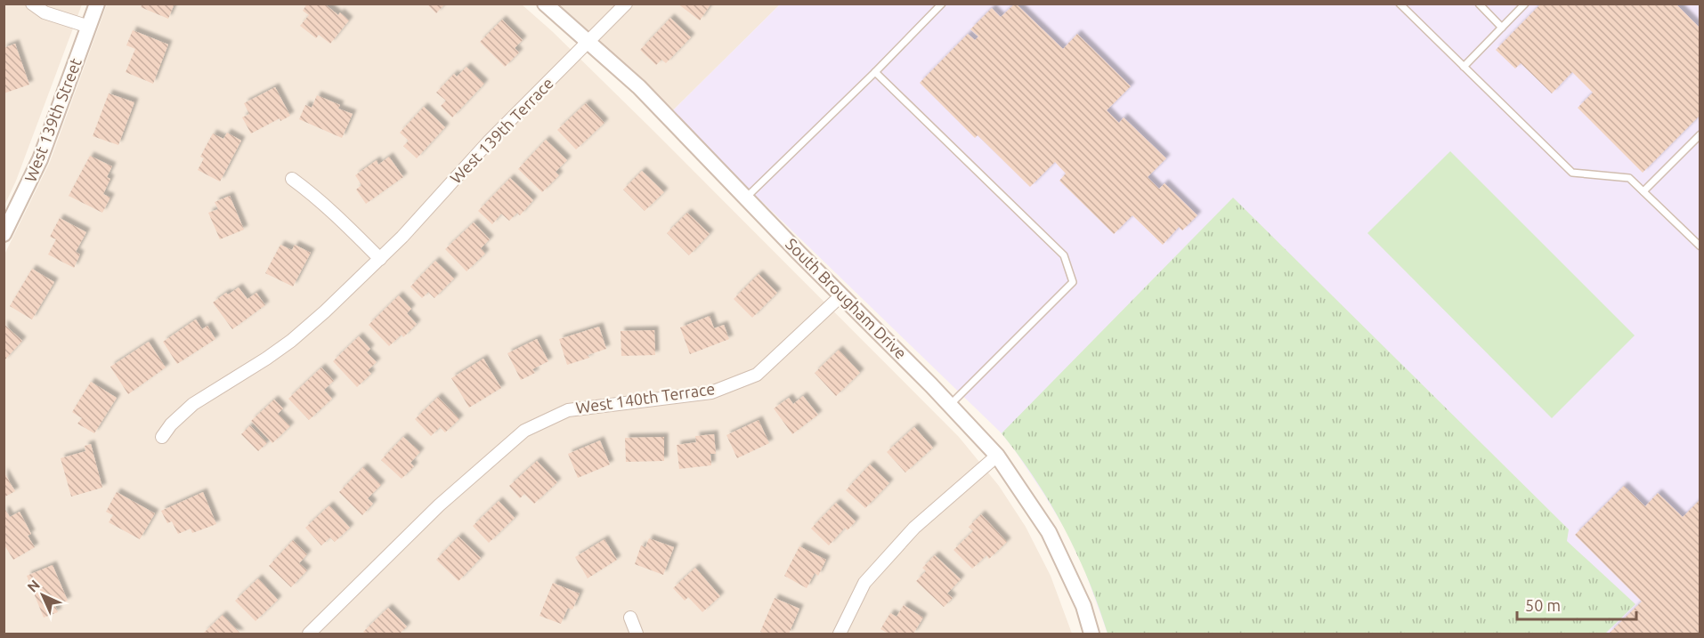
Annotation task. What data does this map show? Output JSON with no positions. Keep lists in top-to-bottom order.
{
  "streets": {
    "street": [
      "West 139th Street",
      "West 139th Terrace",
      "South Brougham Drive",
      "West 140th Terrace"
    ]
  },
  "crossings": [
    ["West 139th Terrace", "South Brougham Drive"],
    ["South Brougham Drive", "West 140th Terrace"]
  ],
  "scale_bar": "50 m",
  "north": "top left"
}
